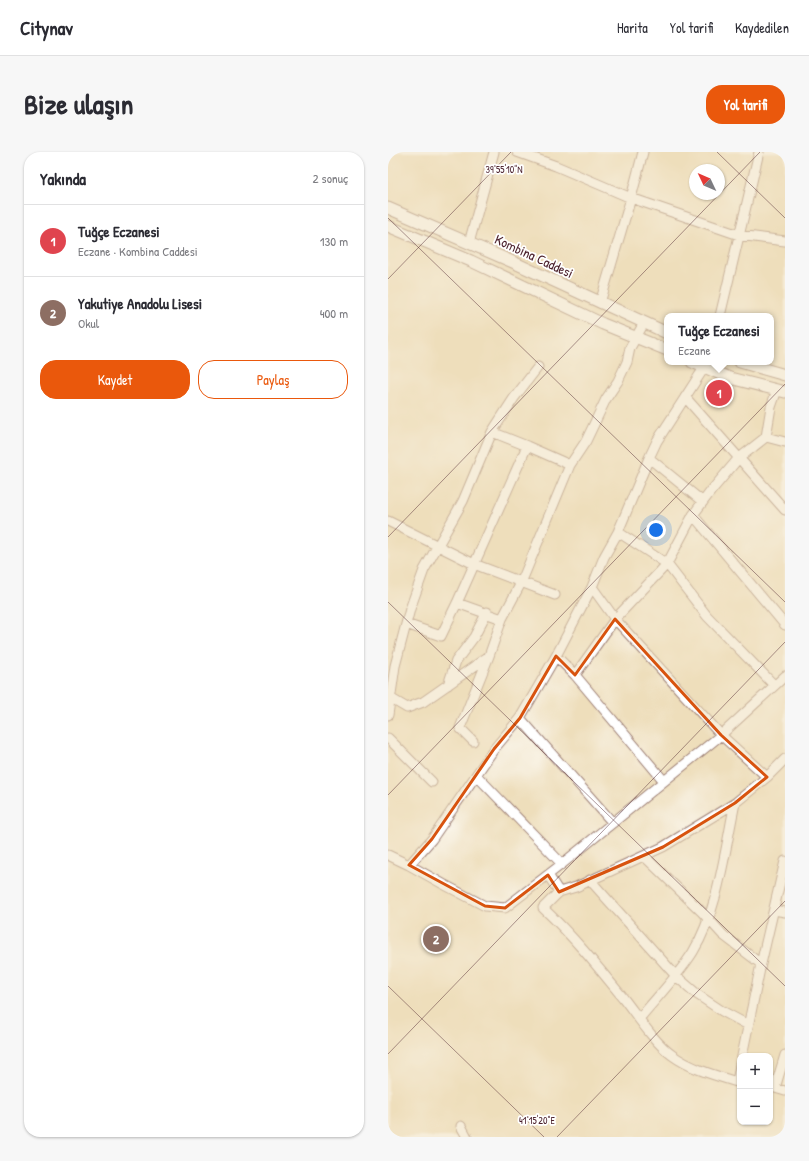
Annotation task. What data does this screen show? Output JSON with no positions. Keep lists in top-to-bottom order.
{
  "streets": {
    "main road": ["Kombina Caddesi"]
  },
  "north": "top left",
  "page": {
    "header": "Citynav",
    "nav": ["Harita", "Yol tarifi", "Kaydedilen"],
    "title": "Bize ulaşın",
    "buttons": [
      "Yol tarifi",
      ["Kaydet", "Paylaş"]
    ],
    "heading": ["Yakında", "2 sonuç"],
    "list": [
      {
        "mark": "1",
        "name": "Tuğçe Eczanesi",
        "note": "Eczane · Kombina Caddesi",
        "value": "130 m"
      },
      {
        "mark": "2",
        "name": "Yakutiye Anadolu Lisesi",
        "note": "Okul",
        "value": "400 m"
      }
    ],
    "popup": ["Tuğçe Eczanesi", "Eczane"],
    "pins": ["1", "2"],
    "map_buttons": ["+", "−"]
  },
  "coordinates": ["39°55'10\"N", "41°15'20\"E"]
}
